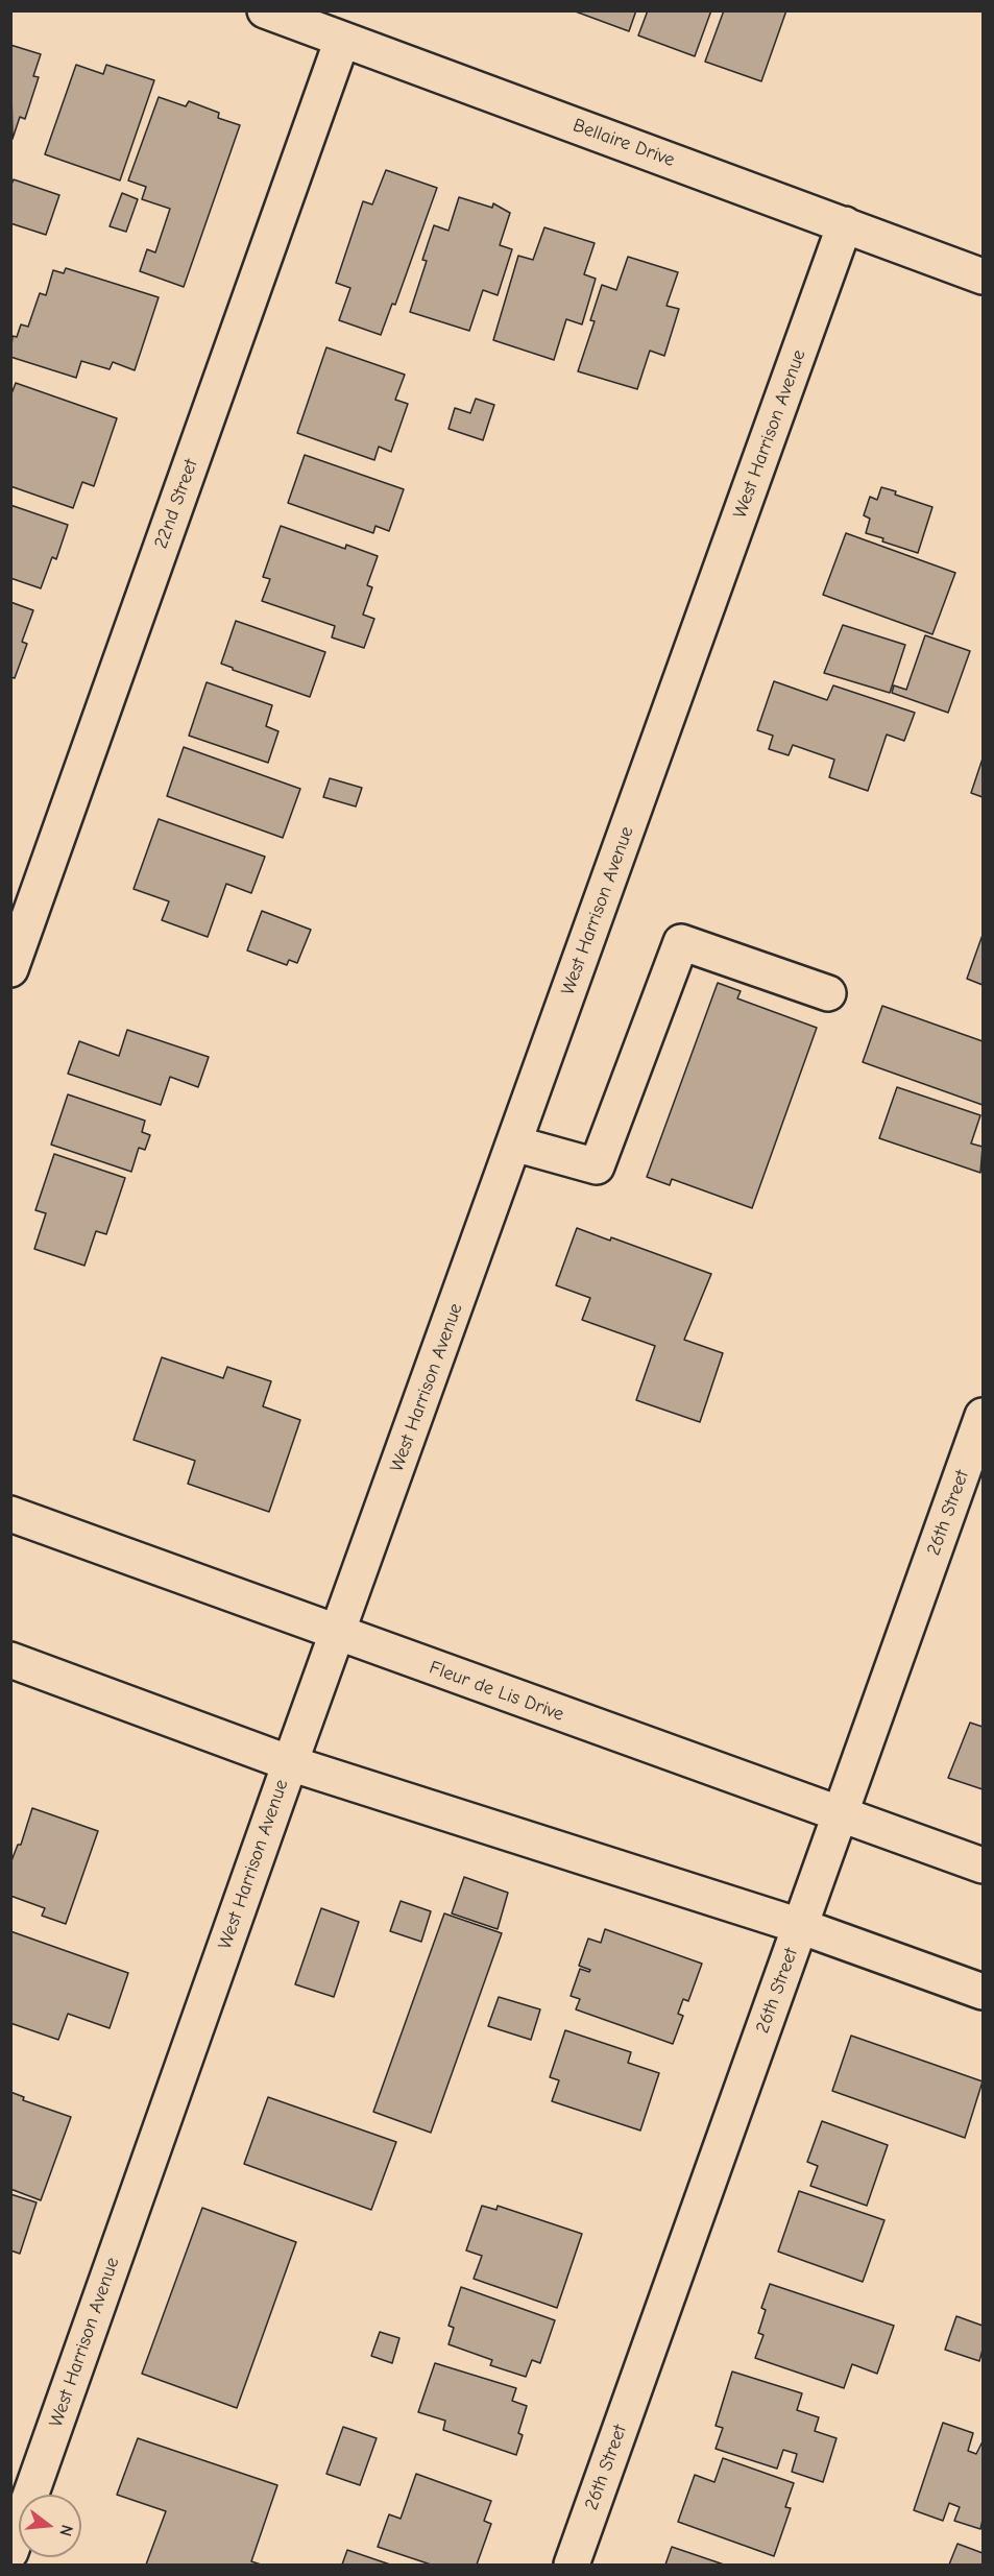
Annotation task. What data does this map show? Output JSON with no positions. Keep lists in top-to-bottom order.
{
  "streets": {
    "street": [
      "Bellaire Drive",
      "West Harrison Avenue",
      "22nd Street",
      "26th Street",
      "Fleur de Lis Drive"
    ]
  },
  "crossings": [
    ["Bellaire Drive", "West Harrison Avenue"],
    ["Bellaire Drive", "22nd Street"],
    ["West Harrison Avenue", "Fleur de Lis Drive"],
    ["26th Street", "Fleur de Lis Drive"]
  ],
  "north": "right"
}
